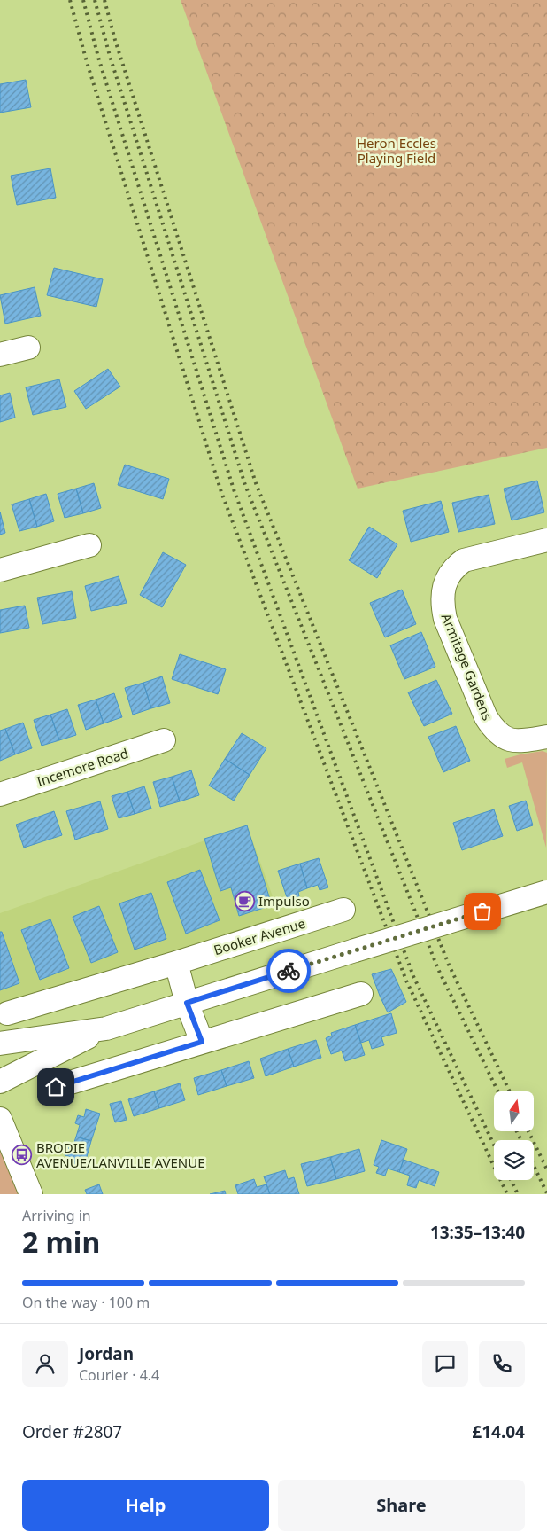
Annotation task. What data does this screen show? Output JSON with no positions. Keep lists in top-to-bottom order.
{
  "streets": {
    "street": ["Armitage Gardens", "Incemore Road", "Booker Avenue"]
  },
  "parks": ["Heron Eccles Playing Field"],
  "places": {
    "cafe": ["Impulso"],
    "bus stop": ["BRODIE AVENUE/LANVILLE AVENUE"]
  },
  "north": "top",
  "page": {
    "heading": ["2 min", "Arriving in", "13:35–13:40"],
    "panel": [
      "Jordan",
      "Courier · 4.4",
      "Order #2807",
      "£14.04"
    ],
    "bar": "On the way · 100 m",
    "buttons": ["Help", "Share"]
  }
}
